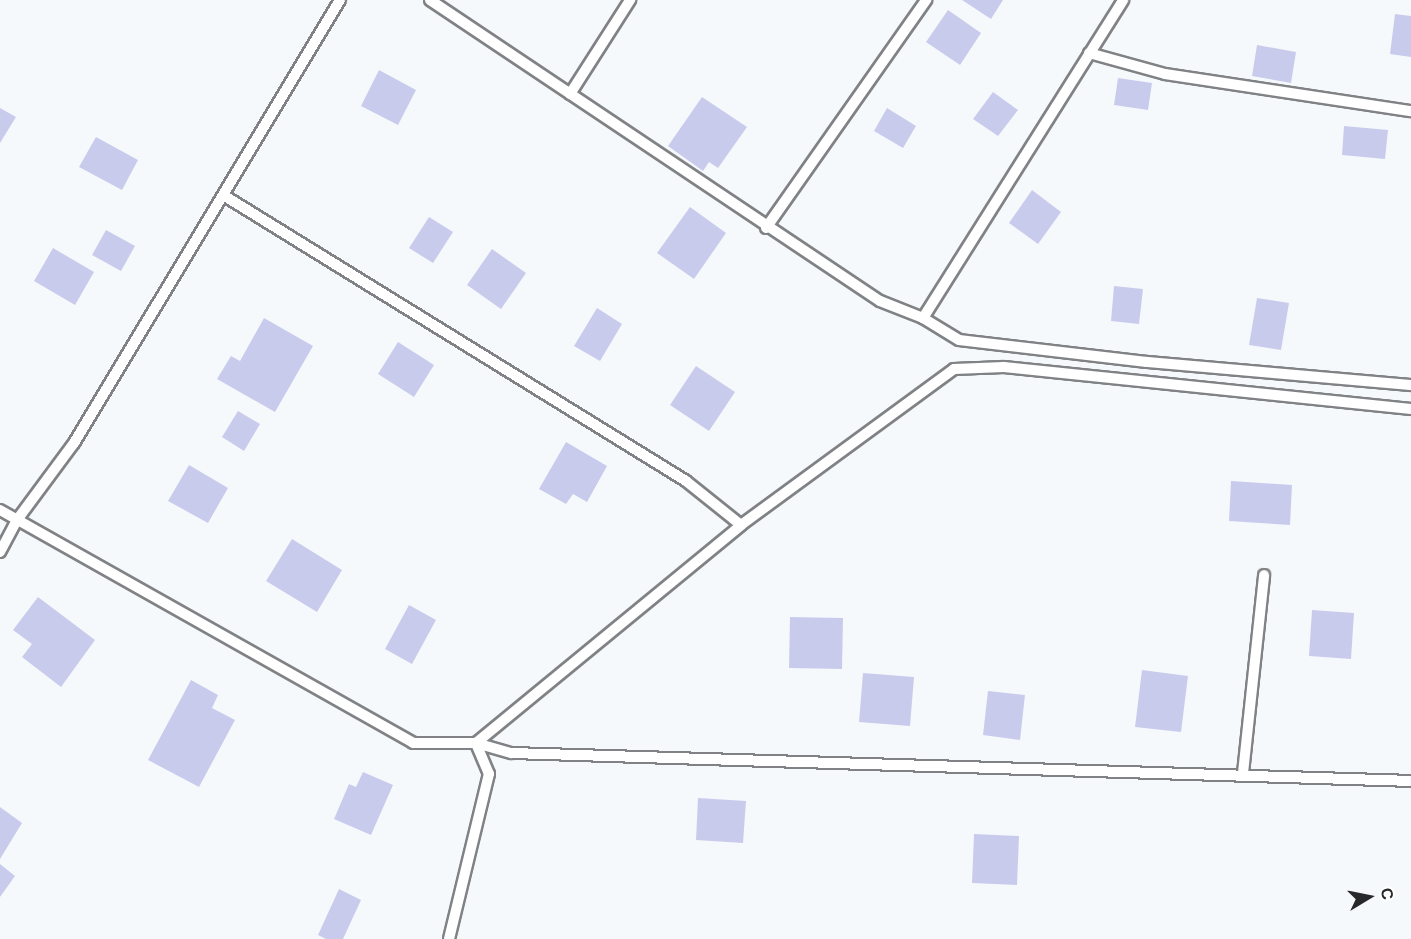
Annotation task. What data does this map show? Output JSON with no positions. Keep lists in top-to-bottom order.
{
  "north": "right"
}
